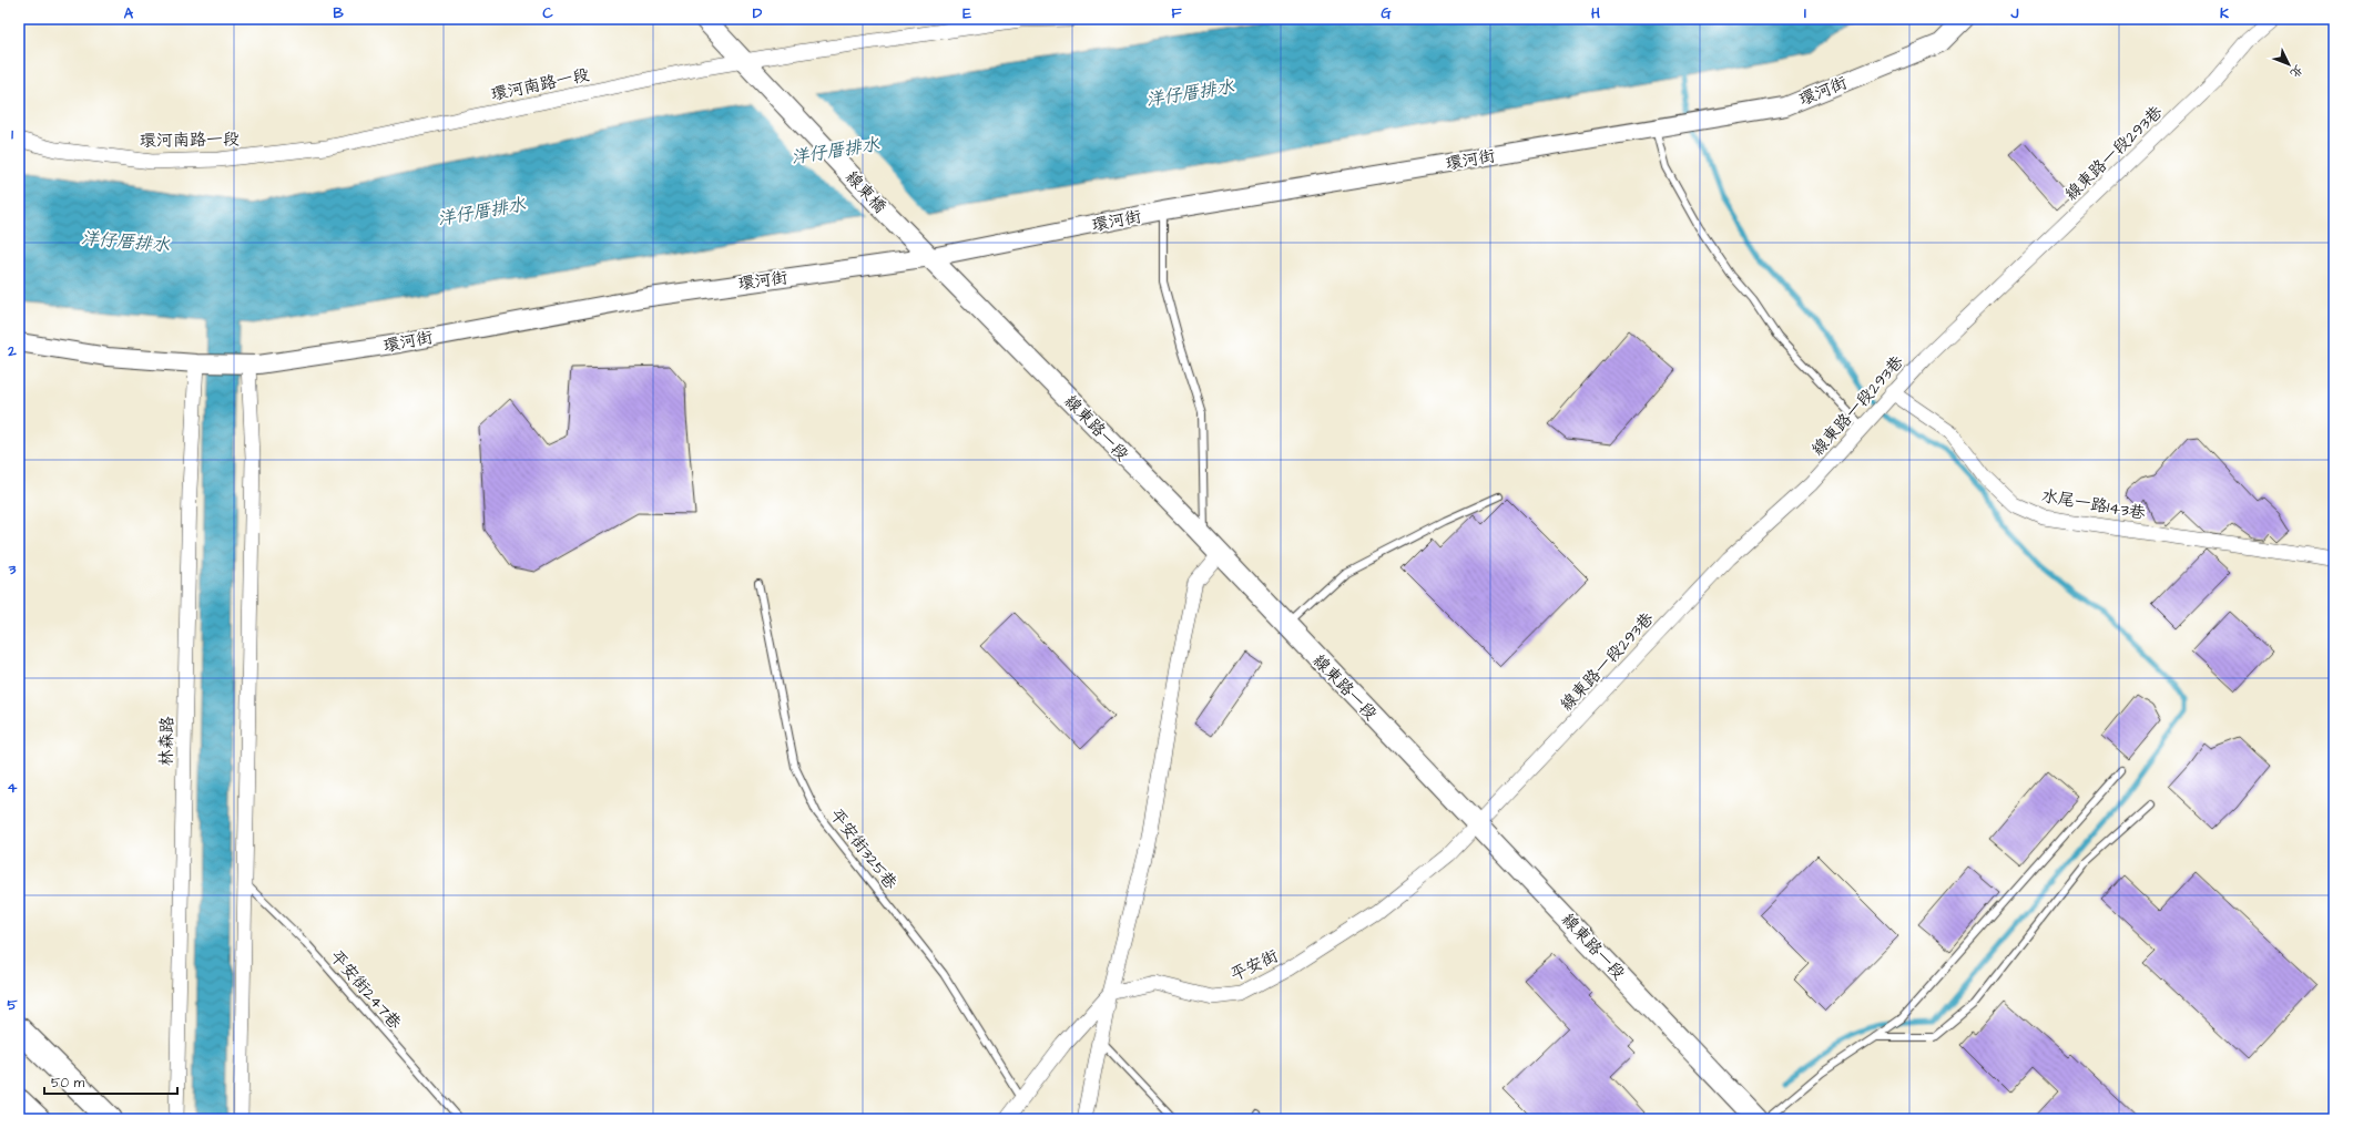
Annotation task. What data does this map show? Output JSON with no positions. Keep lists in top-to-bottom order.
{
  "streets": {
    "main road": ["線東橋", "線東路一段"],
    "street": [
      "環河南路一段",
      "環河街",
      "線東路一段293巷",
      "水尾一路143巷",
      "林森路",
      "平安街"
    ],
    "lane": ["平安街325巷", "平安街247巷"]
  },
  "crossings": [
    ["環河南路一段", "線東橋"],
    ["環河街", "線東橋"],
    ["環河街", "線東路一段"],
    ["環河街", "林森路"],
    ["線東路一段293巷", "線東路一段"],
    ["線東路一段293巷", "水尾一路143巷"],
    ["線東路一段293巷", "平安街"],
    ["線東橋", "線東路一段"],
    ["線東路一段", "平安街"]
  ],
  "water": ["洋仔厝排水"],
  "scale_bar": "50 m",
  "north": "bottom right",
  "grid": {
    "columns": [
      "A",
      "B",
      "C",
      "D",
      "E",
      "F",
      "G",
      "H",
      "I",
      "J",
      "K"
    ],
    "rows": [
      "1",
      "2",
      "3",
      "4",
      "5"
    ]
  }
}
